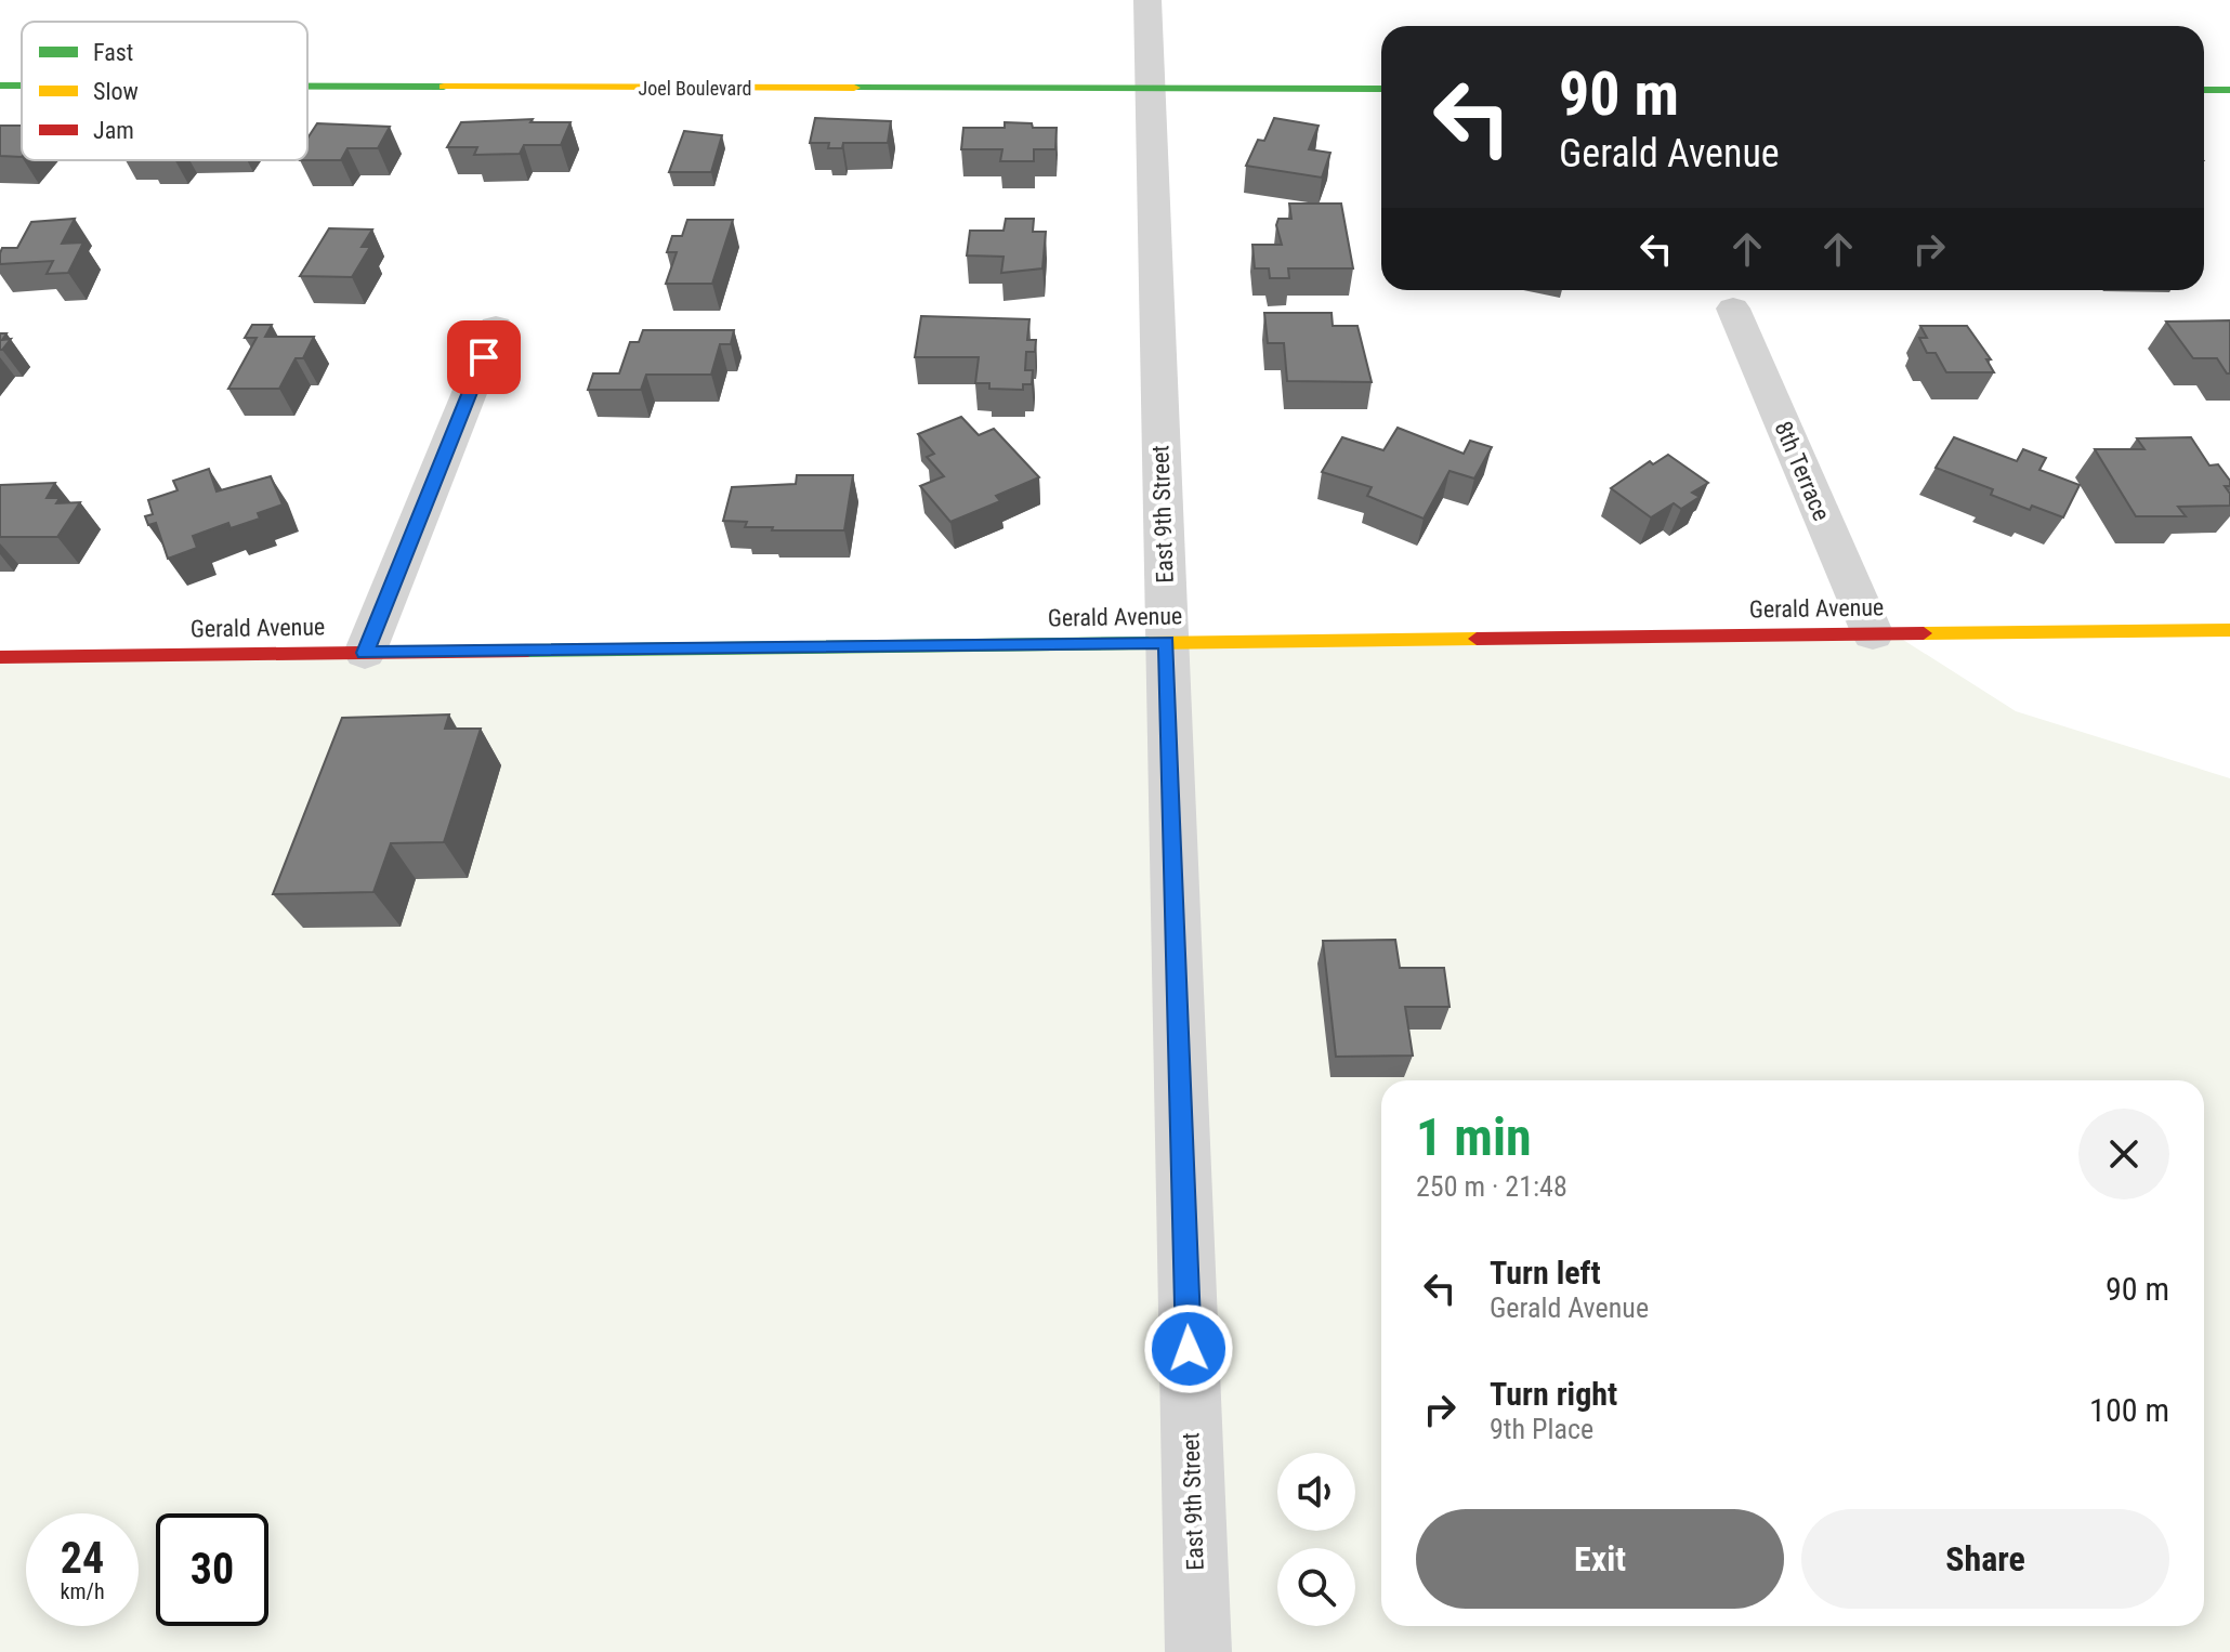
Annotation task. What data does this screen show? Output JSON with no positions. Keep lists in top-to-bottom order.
{
  "streets": {
    "street": [
      "Joel Boulevard",
      "8th Terrace",
      "East 9th Street",
      "Gerald Avenue"
    ]
  },
  "crossings": [
    ["Joel Boulevard", "East 9th Street"],
    ["8th Terrace", "Gerald Avenue"],
    ["East 9th Street", "Gerald Avenue"]
  ],
  "legend": ["Fast", "Slow", "Jam"],
  "page": {
    "turn": ["90 m", "Gerald Avenue"],
    "heading": ["1 min", "250 m · 21:48"],
    "list": [
      {
        "name": "Turn left",
        "note": "Gerald Avenue",
        "value": "90 m"
      },
      {
        "name": "Turn right",
        "note": "9th Place",
        "value": "100 m"
      }
    ],
    "buttons": ["Exit", "Share"],
    "speed": "24 km/h",
    "limit": "30"
  }
}
